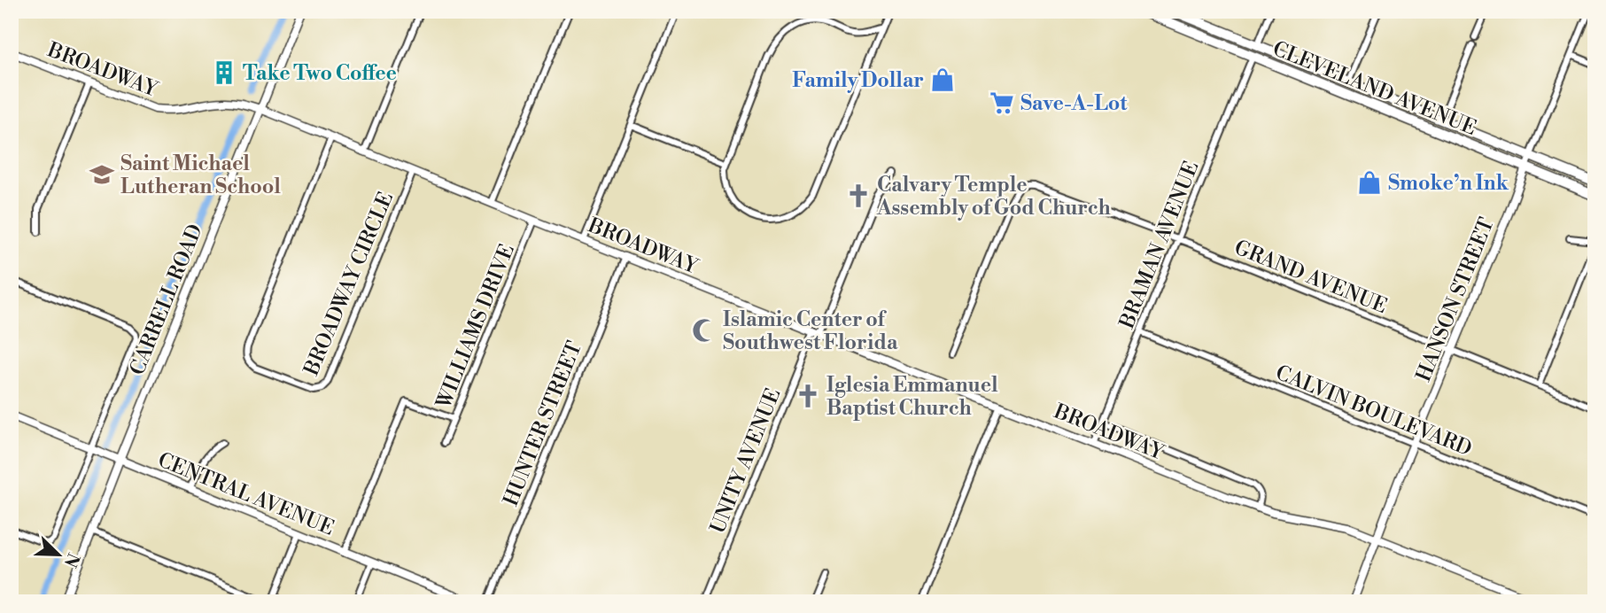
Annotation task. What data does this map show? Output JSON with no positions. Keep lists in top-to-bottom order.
{
  "streets": {
    "main road": ["CLEVELAND AVENUE"],
    "street": [
      "BROADWAY",
      "BRAMAN AVENUE",
      "GRAND AVENUE",
      "BROADWAY CIRCLE",
      "CARRELL ROAD",
      "HANSON STREET",
      "WILLIAMS DRIVE",
      "CALVIN BOULEVARD",
      "HUNTER STREET",
      "UNITY AVENUE",
      "CENTRAL AVENUE"
    ]
  },
  "crossings": [
    ["BROADWAY", "BRAMAN AVENUE"],
    ["BROADWAY", "BROADWAY CIRCLE"],
    ["BROADWAY", "CARRELL ROAD"],
    ["BROADWAY", "HANSON STREET"],
    ["BROADWAY", "WILLIAMS DRIVE"],
    ["BROADWAY", "HUNTER STREET"],
    ["BROADWAY", "UNITY AVENUE"],
    ["CLEVELAND AVENUE", "BRAMAN AVENUE"],
    ["CLEVELAND AVENUE", "HANSON STREET"],
    ["BRAMAN AVENUE", "GRAND AVENUE"],
    ["BRAMAN AVENUE", "CALVIN BOULEVARD"],
    ["GRAND AVENUE", "HANSON STREET"],
    ["CARRELL ROAD", "CENTRAL AVENUE"],
    ["HANSON STREET", "CALVIN BOULEVARD"]
  ],
  "places": {
    "building": ["Take Two Coffee"],
    "shop": ["Family Dollar", "Smoke’n Ink"],
    "supermarket": ["Save-A-Lot"],
    "school or university": ["Saint Michael Lutheran School"],
    "church": ["Calvary Temple Assembly of God Church", "Iglesia Emmanuel Baptist Church"],
    "mosque": ["Islamic Center of Southwest Florida"]
  },
  "north": "bottom right"
}
